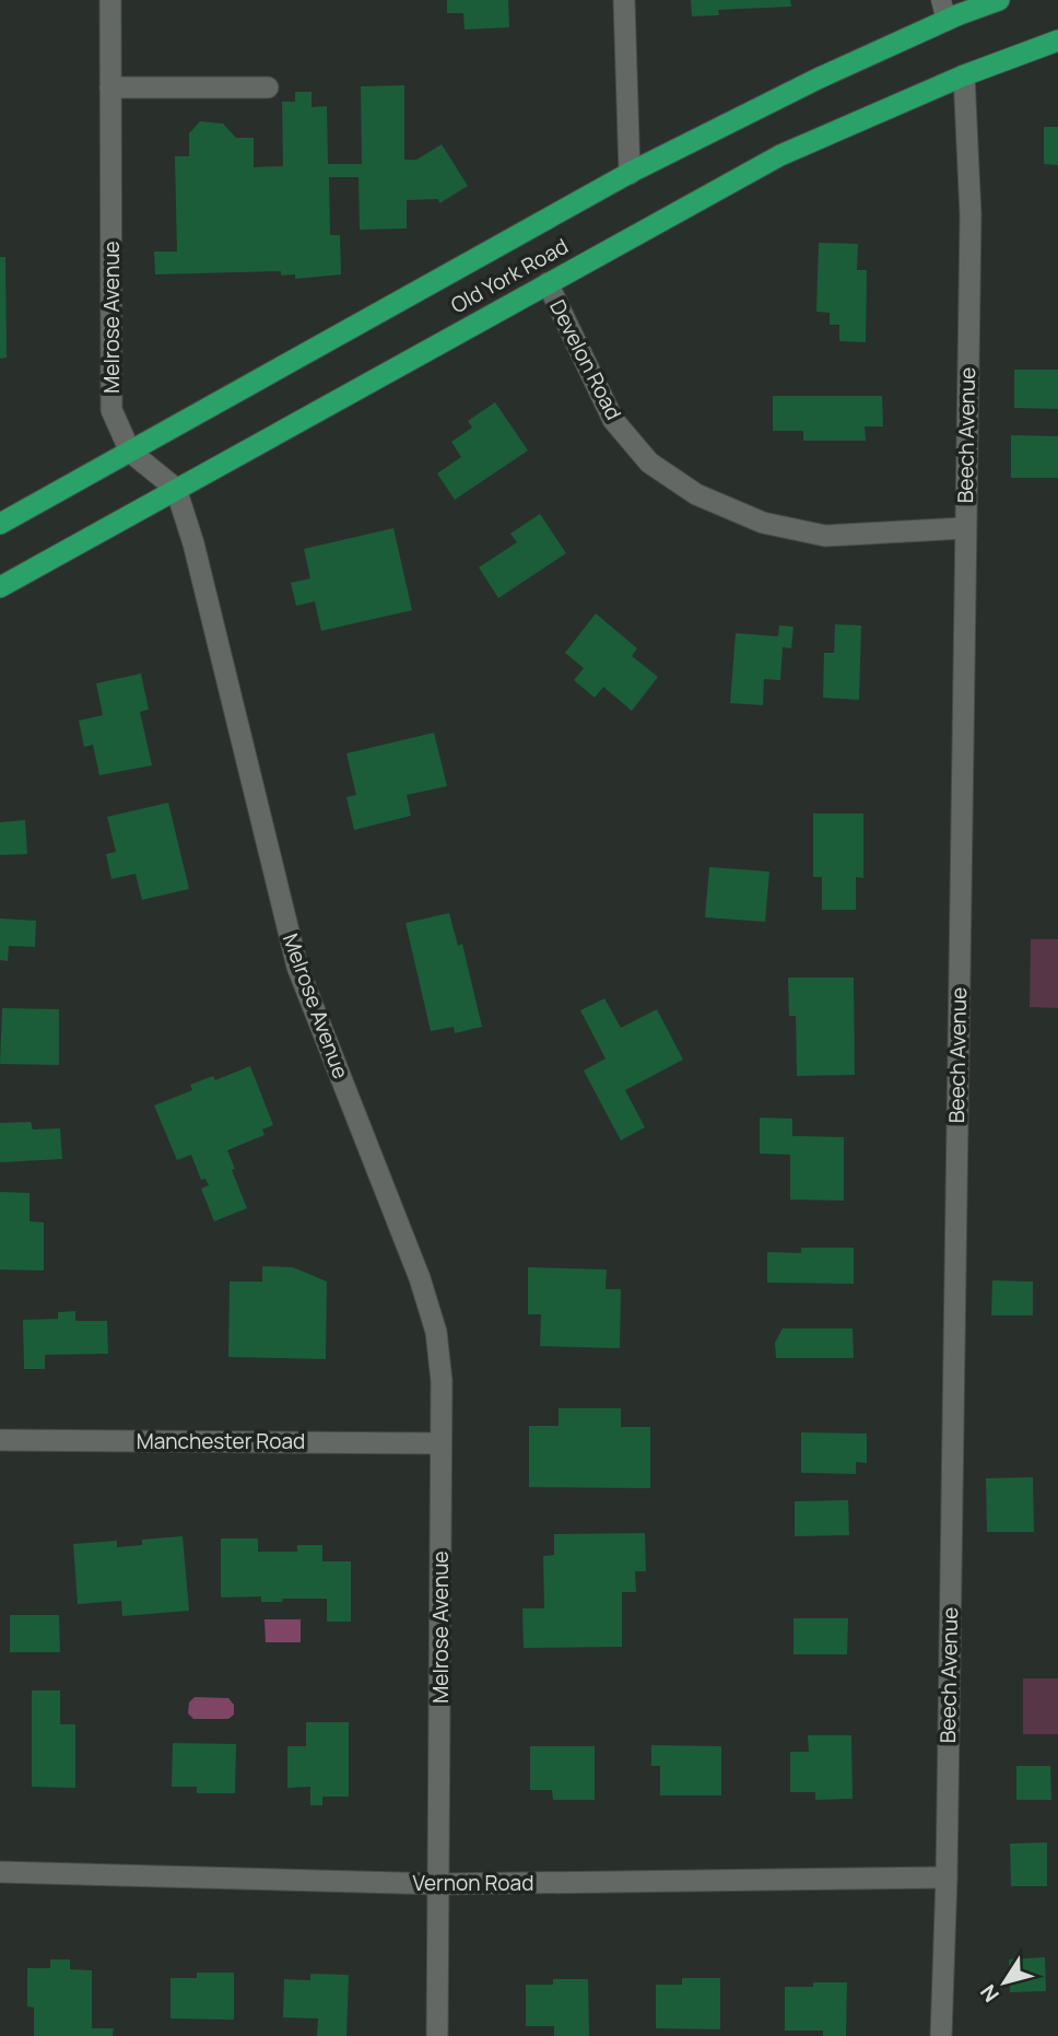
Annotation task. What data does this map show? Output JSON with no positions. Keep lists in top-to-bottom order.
{
  "streets": {
    "highway": ["Old York Road"],
    "street": [
      "Melrose Avenue",
      "Develon Road",
      "Beech Avenue",
      "Manchester Road",
      "Vernon Road"
    ]
  },
  "crossings": [
    ["Old York Road", "Melrose Avenue"],
    ["Old York Road", "Develon Road"],
    ["Old York Road", "Beech Avenue"],
    ["Melrose Avenue", "Manchester Road"],
    ["Melrose Avenue", "Vernon Road"],
    ["Develon Road", "Beech Avenue"],
    ["Beech Avenue", "Vernon Road"]
  ],
  "north": "bottom left"
}
